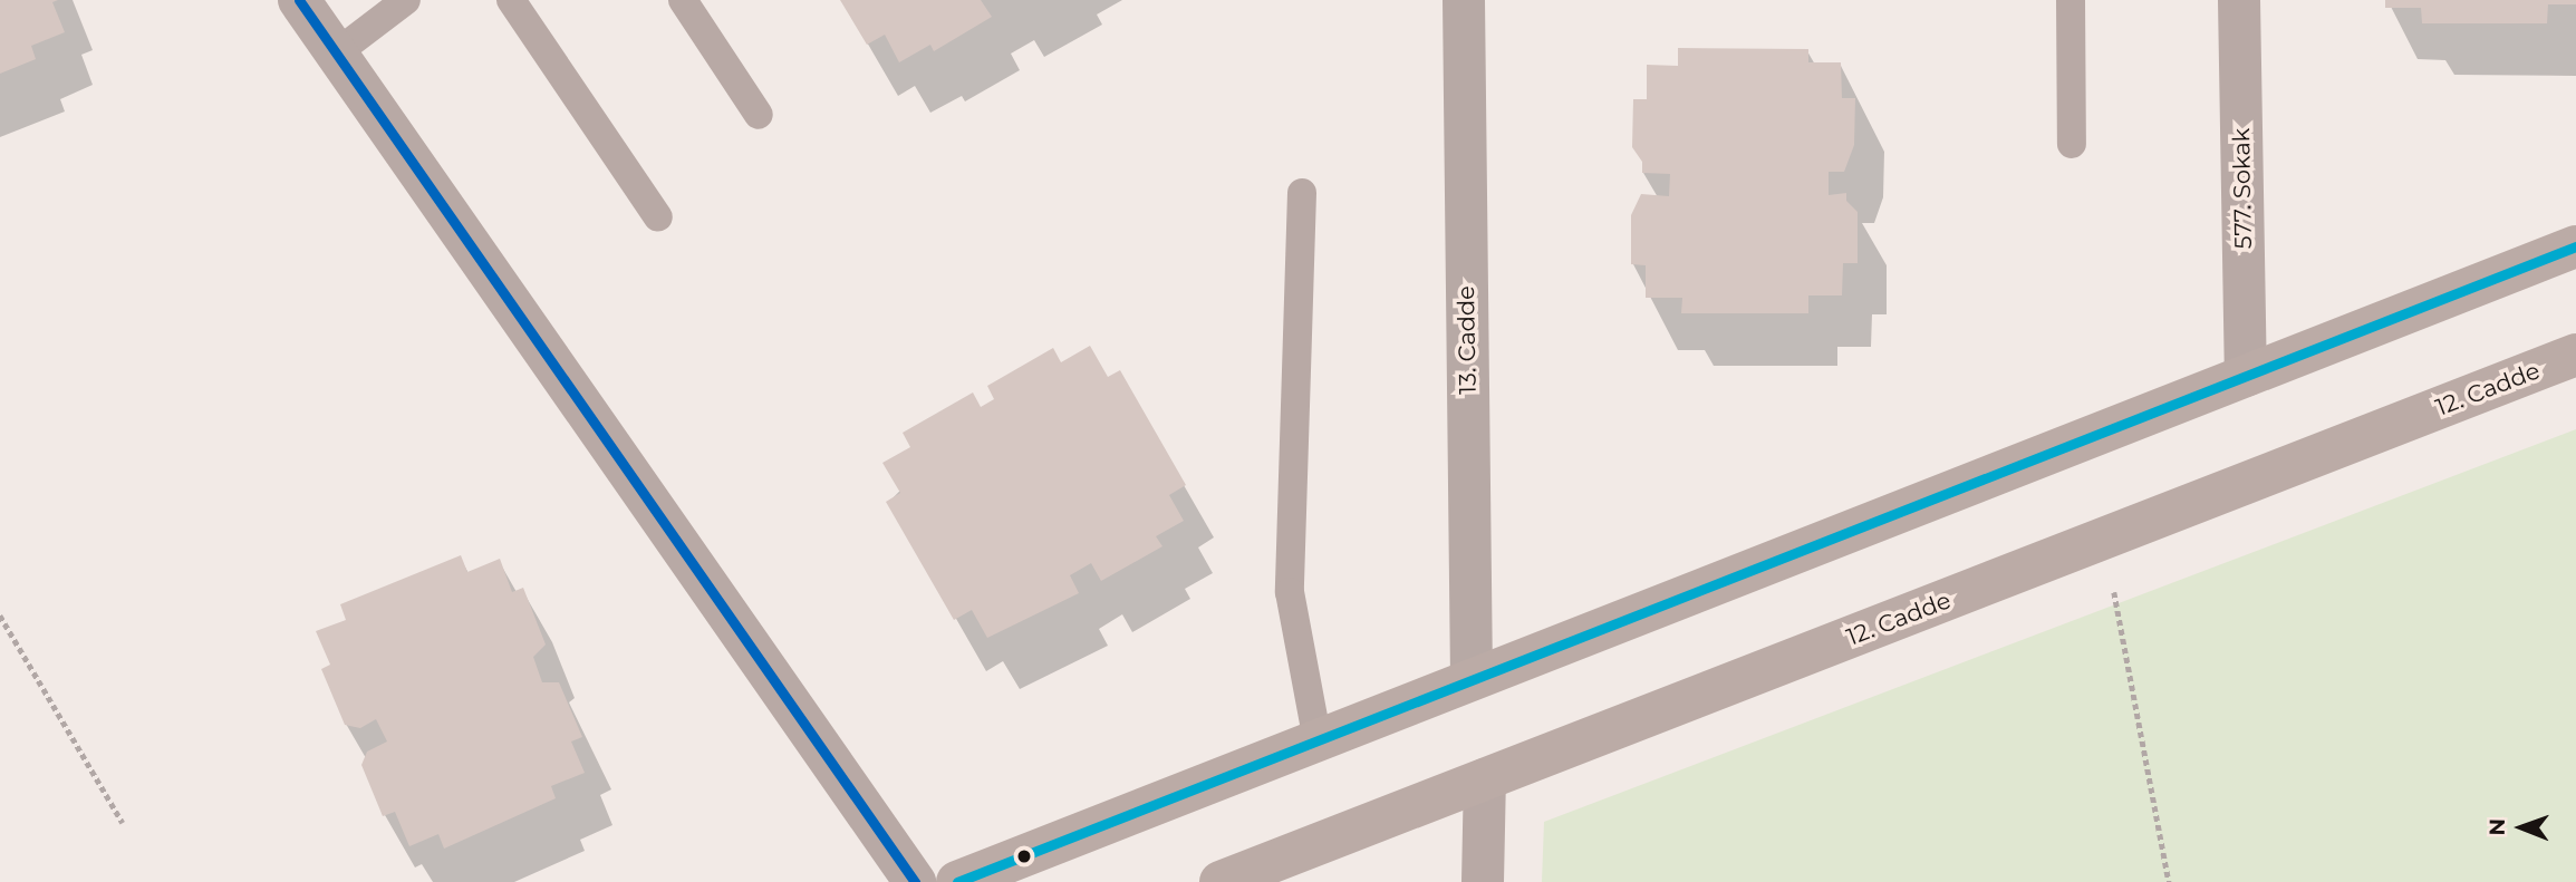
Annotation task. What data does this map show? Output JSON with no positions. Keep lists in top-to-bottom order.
{
  "streets": {
    "main road": ["12. Cadde"],
    "street": ["577. Sokak", "13. Cadde"]
  },
  "north": "left"
}
